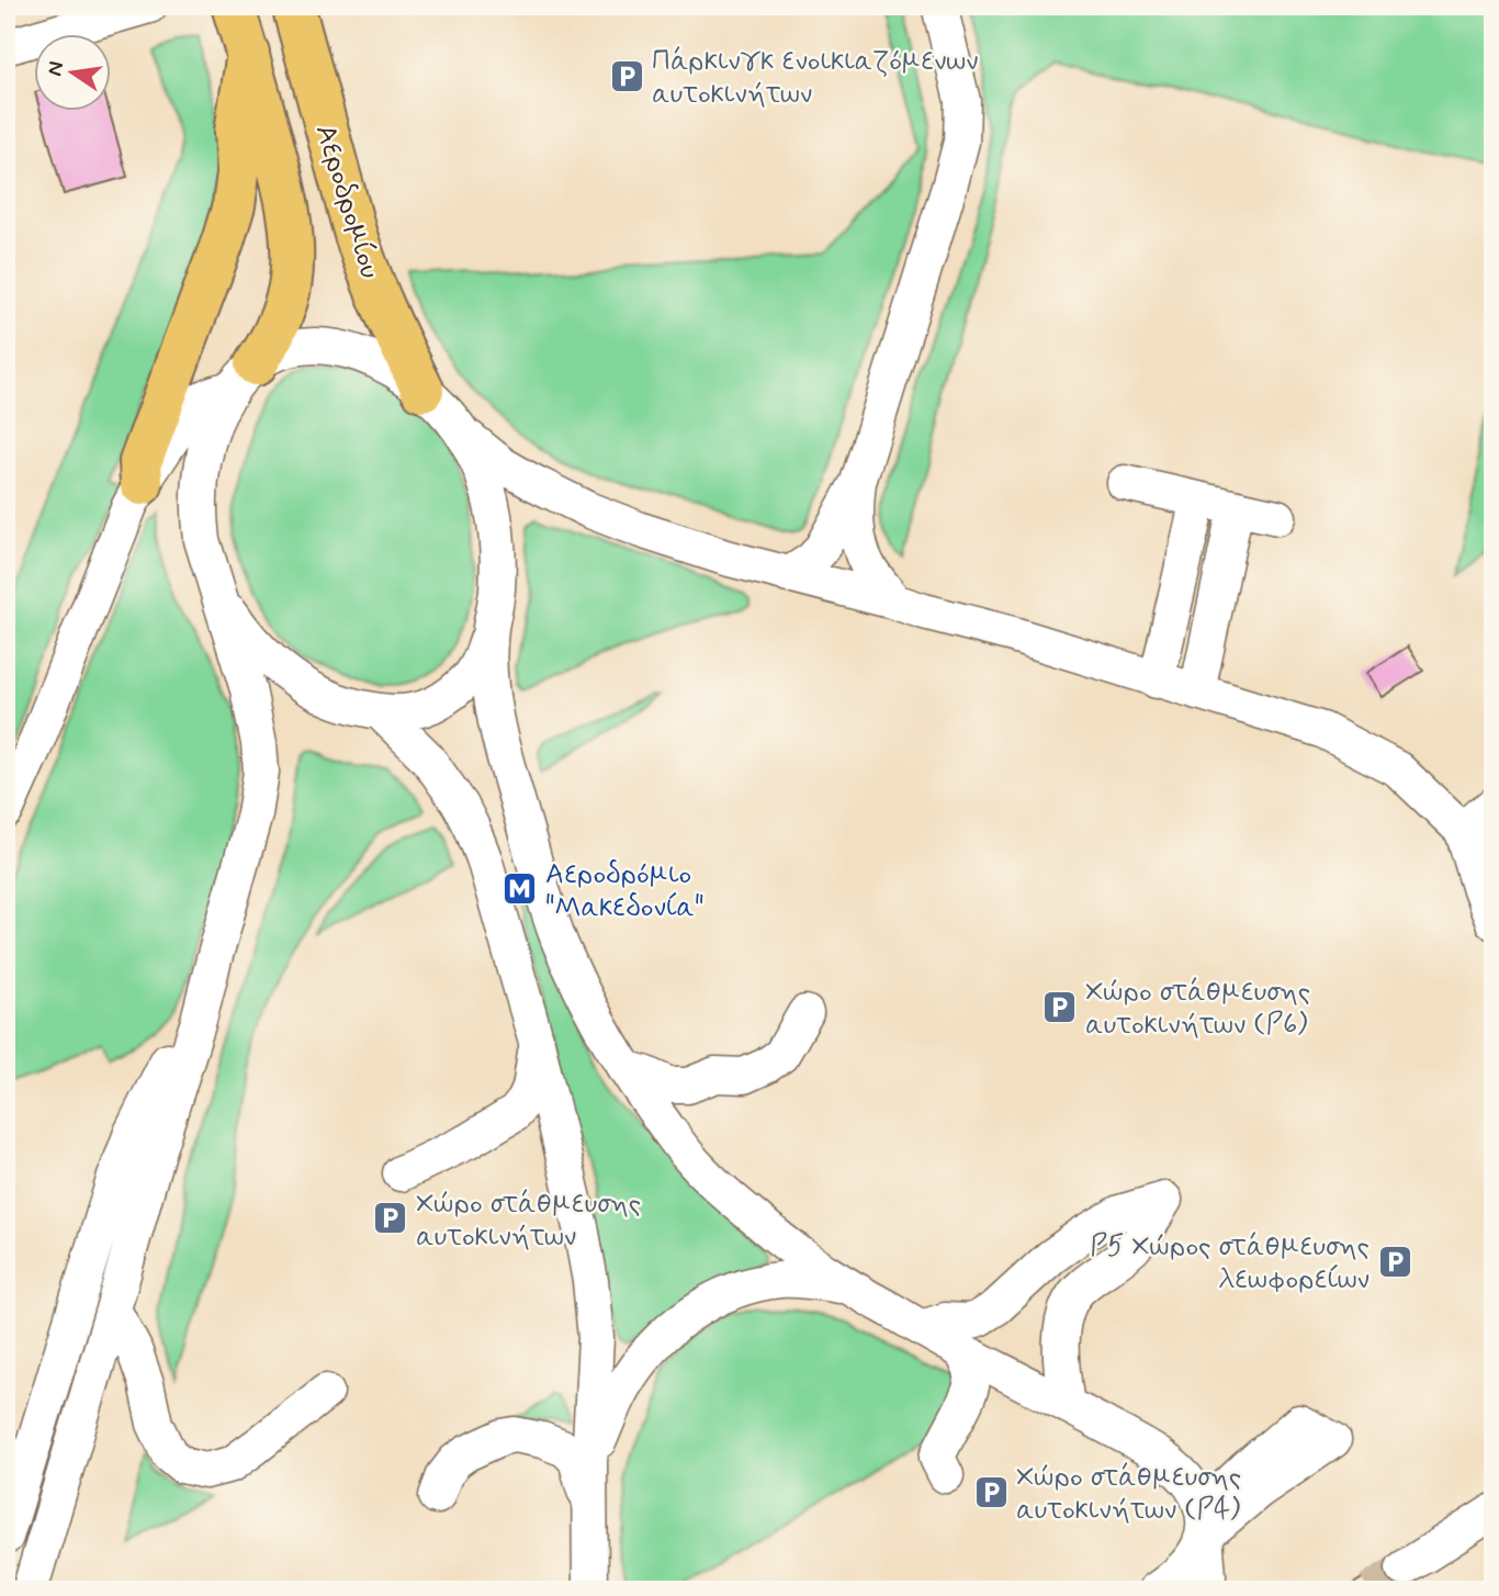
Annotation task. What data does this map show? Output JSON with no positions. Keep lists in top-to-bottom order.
{
  "streets": {
    "main road": ["Αεροδρομίου"]
  },
  "places": {
    "parking": [
      "Πάρκινγκ ενοικιαζόμενων αυτοκινήτων",
      "Χώρο στάθμευσης αυτοκινήτων (P6)",
      "Χώρο στάθμευσης αυτοκινήτων",
      "P5 Χώρος στάθμευσης λεωφορείων",
      "Χώρο στάθμευσης αυτοκινήτων (P4)"
    ],
    "metro station": ["Αεροδρόμιο \"Μακεδονία\""]
  },
  "north": "left"
}
